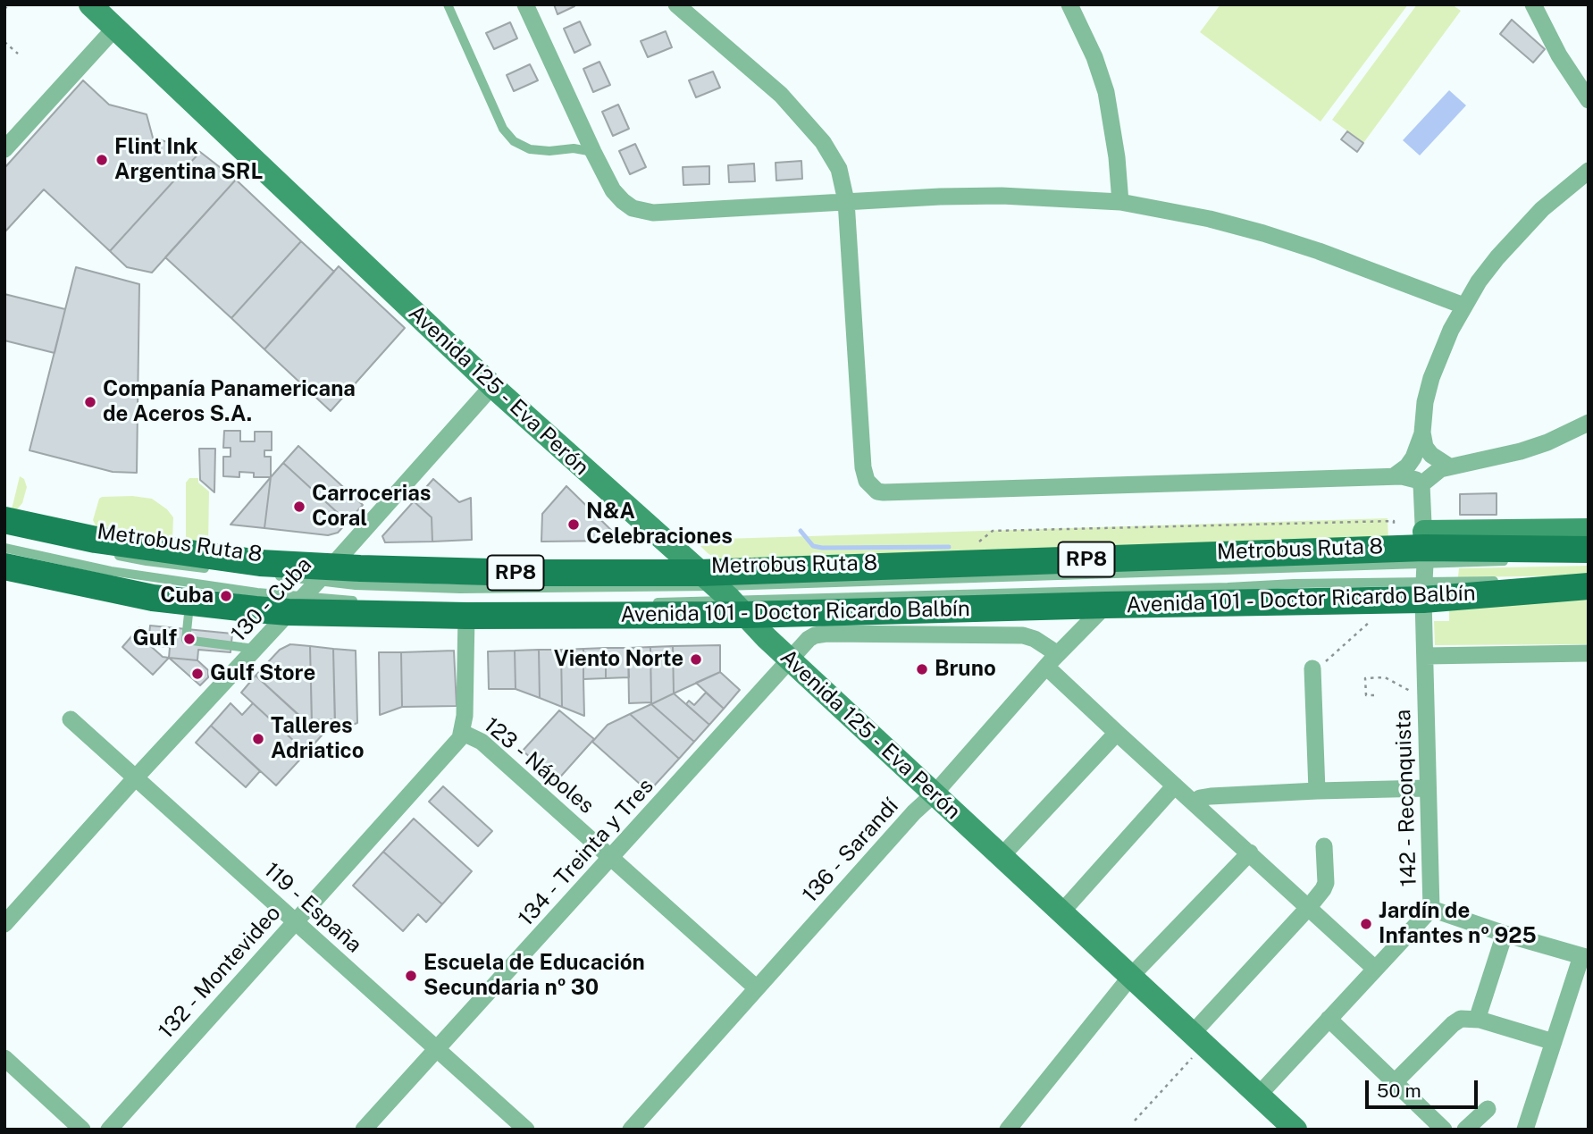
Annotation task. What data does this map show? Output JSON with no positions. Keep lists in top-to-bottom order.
{
  "streets": {
    "main road": ["RP8", "Avenida 101 - Doctor Ricardo Balbín"],
    "street": [
      "Avenida 125 - Eva Perón",
      "130 - Cuba",
      "123 - Nápoles",
      "142 - Reconquista",
      "136 - Sarandí",
      "134 - Treinta y Tres",
      "119 - España",
      "132 - Montevideo"
    ],
    "lane": ["Metrobus Ruta 8"]
  },
  "crossings": [
    ["Avenida 125 - Eva Perón", "Metrobus Ruta 8"],
    ["Avenida 125 - Eva Perón", "130 - Cuba"],
    ["Avenida 125 - Eva Perón", "Avenida 101 - Doctor Ricardo Balbín"],
    ["Avenida 125 - Eva Perón", "142 - Reconquista"],
    ["Avenida 125 - Eva Perón", "136 - Sarandí"],
    ["Avenida 125 - Eva Perón", "134 - Treinta y Tres"],
    ["Metrobus Ruta 8", "130 - Cuba"],
    ["Metrobus Ruta 8", "Avenida 101 - Doctor Ricardo Balbín"],
    ["Metrobus Ruta 8", "142 - Reconquista"],
    ["130 - Cuba", "Avenida 101 - Doctor Ricardo Balbín"],
    ["130 - Cuba", "119 - España"],
    ["Avenida 101 - Doctor Ricardo Balbín", "123 - Nápoles"],
    ["Avenida 101 - Doctor Ricardo Balbín", "142 - Reconquista"],
    ["Avenida 101 - Doctor Ricardo Balbín", "136 - Sarandí"],
    ["123 - Nápoles", "136 - Sarandí"],
    ["123 - Nápoles", "134 - Treinta y Tres"],
    ["123 - Nápoles", "132 - Montevideo"],
    ["142 - Reconquista", "134 - Treinta y Tres"],
    ["136 - Sarandí", "134 - Treinta y Tres"],
    ["134 - Treinta y Tres", "119 - España"],
    ["119 - España", "132 - Montevideo"]
  ],
  "places": [
    "Flint Ink Argentina SRL",
    "Companía Panamericana de Aceros S.A.",
    "Carrocerias Coral",
    "N&A Celebraciones",
    "Cuba",
    "Gulf",
    "Viento Norte",
    "Bruno",
    "Gulf Store",
    "Talleres Adriatico",
    "Jardín de Infantes nº 925",
    "Escuela de Educación Secundaria nº 30"
  ],
  "scale_bar": "50 m"
}
